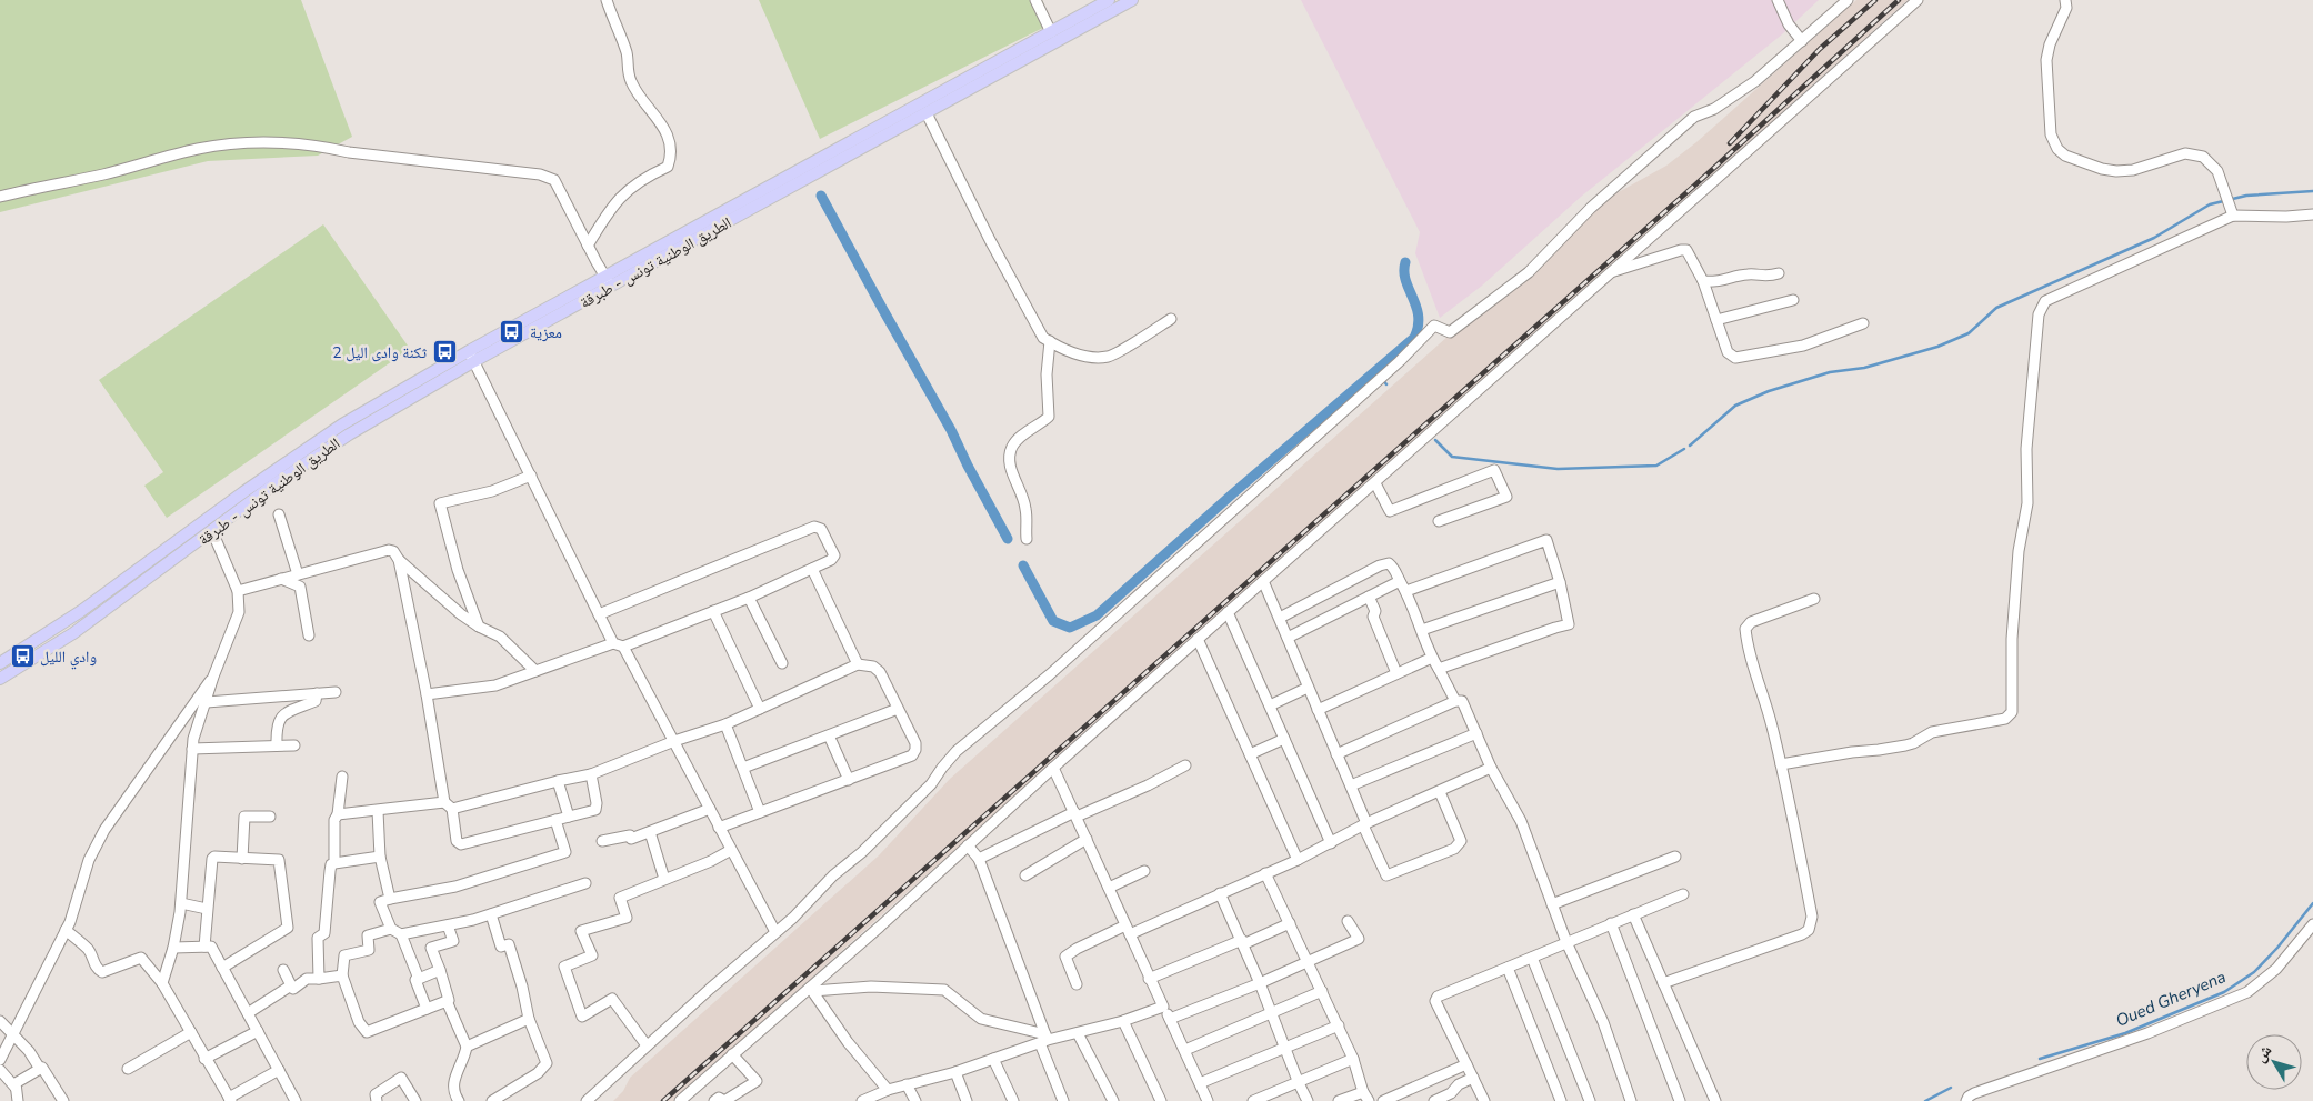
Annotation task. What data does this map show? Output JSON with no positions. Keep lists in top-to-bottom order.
{
  "streets": {
    "main road": ["الطريق الوطنية تونس - طبرقة"]
  },
  "water": ["Oued Gheryena"],
  "places": {
    "bus stop": ["معزية", "ثكنة وادى اليل 2", "وادي الليل"]
  },
  "north": "top left"
}
